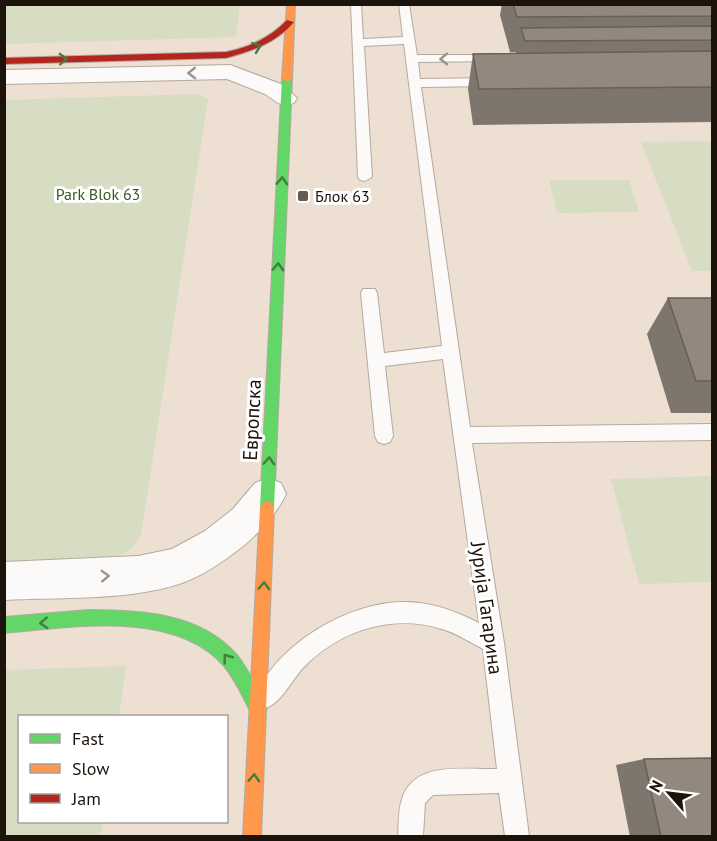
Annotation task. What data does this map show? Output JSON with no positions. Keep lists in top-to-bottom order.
{
  "streets": {
    "street": ["Европска"],
    "lane": ["Јурија Гагарина"]
  },
  "one_way": ["Европска"],
  "parks": ["Park Blok 63"],
  "places": {
    "transit": ["Блок 63"]
  },
  "legend": ["Fast", "Slow", "Jam"],
  "north": "top left"
}
